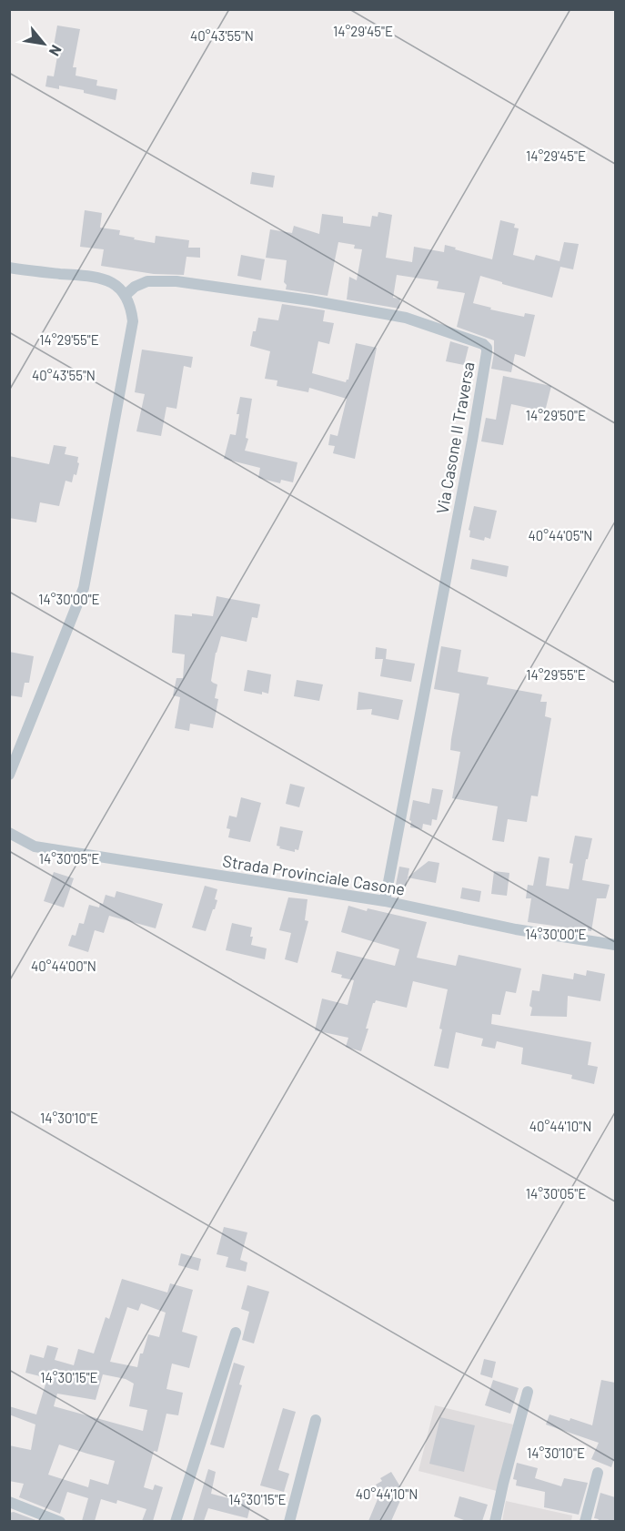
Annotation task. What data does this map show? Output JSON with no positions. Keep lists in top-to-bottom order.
{
  "streets": {
    "street": ["Via Casone II Traversa", "Strada Provinciale Casone"]
  },
  "crossings": [
    ["Via Casone II Traversa", "Strada Provinciale Casone"]
  ],
  "north": "bottom right",
  "coordinates": [
    "14°29'45\"E",
    "40°43'55\"N",
    "14°29'55\"E",
    "14°29'50\"E",
    "40°44'05\"N",
    "14°30'00\"E",
    "14°30'05\"E",
    "40°44'00\"N",
    "14°30'10\"E",
    "40°44'10\"N",
    "14°30'15\"E"
  ]
}
